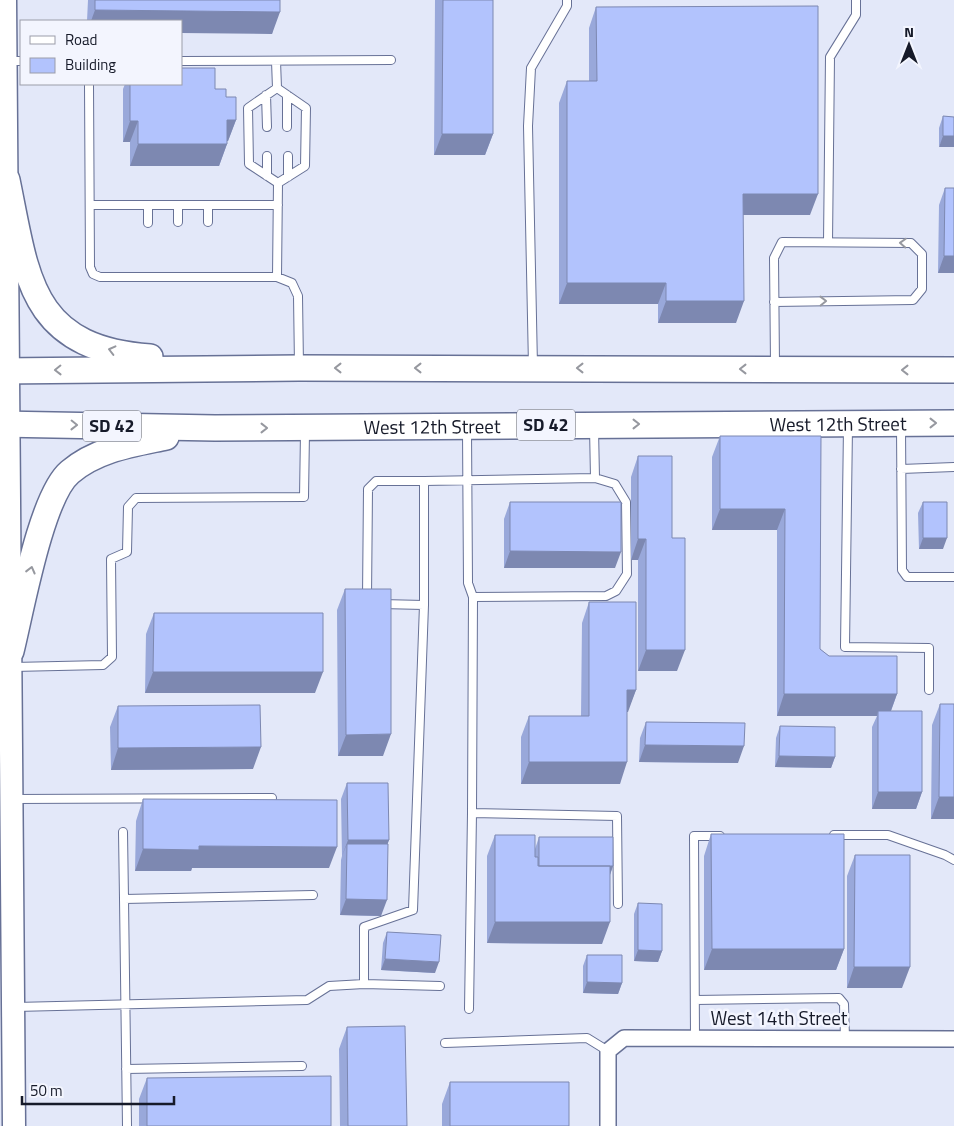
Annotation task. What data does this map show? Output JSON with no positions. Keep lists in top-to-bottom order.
{
  "streets": {
    "main road": ["West 12th Street", "SD 42"],
    "street": ["West 14th Street"]
  },
  "legend": ["Road", "Building"],
  "scale_bar": "50 m",
  "north": "top"
}
